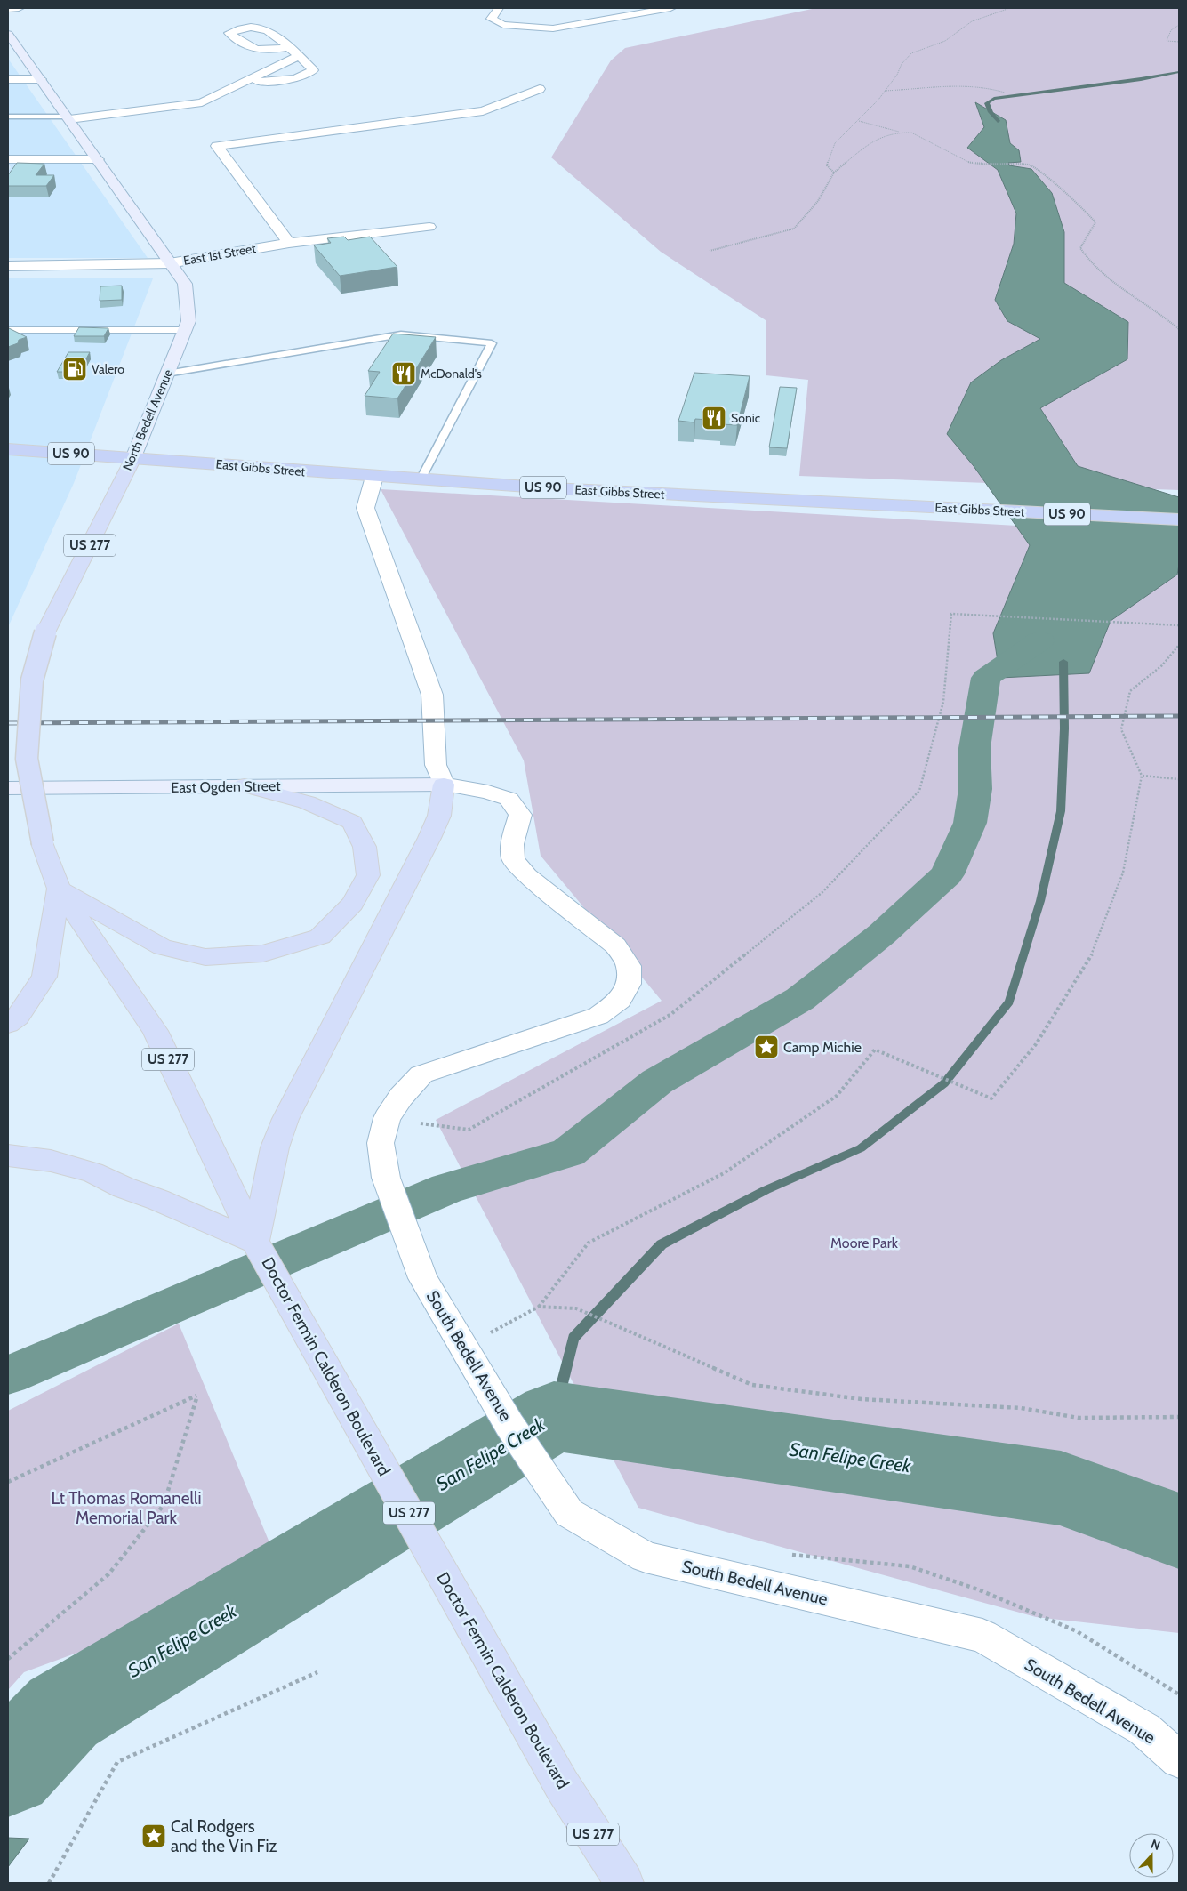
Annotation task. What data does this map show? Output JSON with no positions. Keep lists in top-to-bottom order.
{
  "streets": {
    "highway": ["US 90", "East Gibbs Street"],
    "main road": [
      "North Bedell Avenue",
      "US 277",
      "East Ogden Street",
      "Doctor Fermin Calderon Boulevard"
    ],
    "street": ["East 1st Street", "South Bedell Avenue"]
  },
  "crossings": [
    ["East 1st Street", "North Bedell Avenue"],
    ["North Bedell Avenue", "East Gibbs Street"],
    ["North Bedell Avenue", "Doctor Fermin Calderon Boulevard"],
    ["East Ogden Street", "South Bedell Avenue"]
  ],
  "water": ["San Felipe Creek"],
  "parks": ["Moore Park", "Lt Thomas Romanelli Memorial Park"],
  "places": {
    "fuel station": ["Valero"],
    "restaurant": ["McDonald's", "Sonic"],
    "place": ["Camp Michie", "Cal Rodgers and the Vin Fiz"]
  },
  "north": "top"
}
